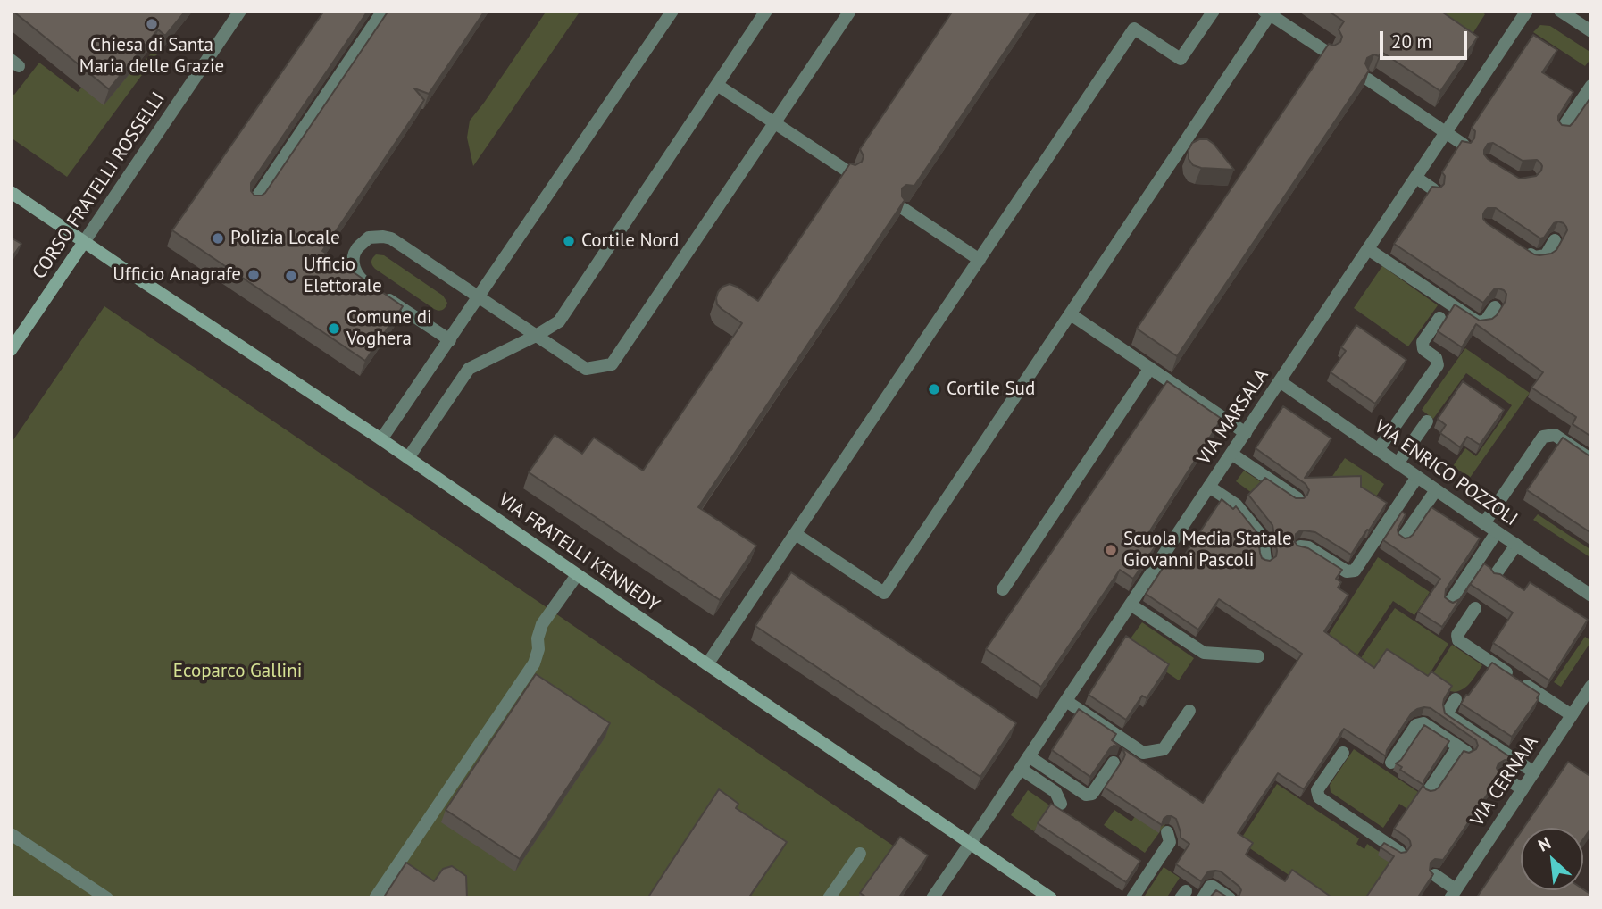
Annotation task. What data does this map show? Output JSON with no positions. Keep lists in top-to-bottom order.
{
  "streets": {
    "main road": ["CORSO FRATELLI ROSSELLI", "VIA FRATELLI KENNEDY"],
    "street": ["VIA MARSALA", "VIA ENRICO POZZOLI", "VIA CERNAIA"]
  },
  "crossings": [
    ["CORSO FRATELLI ROSSELLI", "VIA FRATELLI KENNEDY"],
    ["VIA MARSALA", "VIA ENRICO POZZOLI"],
    ["VIA MARSALA", "VIA FRATELLI KENNEDY"]
  ],
  "parks": ["Ecoparco Gallini"],
  "places": [
    "Chiesa di Santa Maria delle Grazie",
    "Polizia Locale",
    "Cortile Nord",
    "Ufficio Anagrafe",
    "Ufficio Elettorale",
    "Comune di Voghera",
    "Cortile Sud",
    "Scuola Media Statale Giovanni Pascoli"
  ],
  "scale_bar": "20 m",
  "north": "top left"
}
